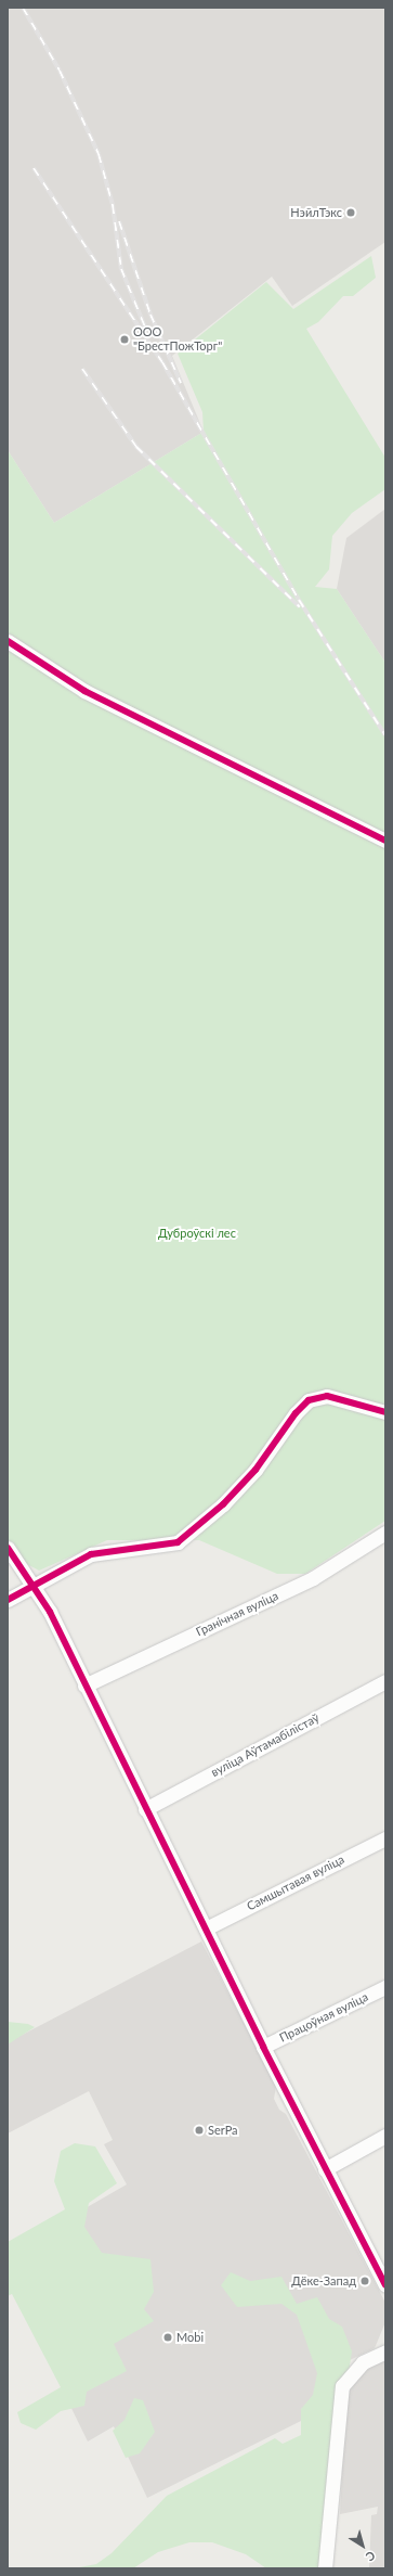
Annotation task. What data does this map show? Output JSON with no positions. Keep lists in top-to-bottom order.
{
  "streets": {
    "street": [
      "Гранічная вуліца",
      "вуліца Аўтамабілістаў",
      "Самшытавая вуліца",
      "Працоўная вуліца"
    ]
  },
  "parks": ["Дуброўскі лес"],
  "places": [
    "НэйлТэкс",
    "ООО \"БрестПожТорг\"",
    "SerPa",
    "Дёке-Запад",
    "Mobi"
  ],
  "north": "bottom right"
}
